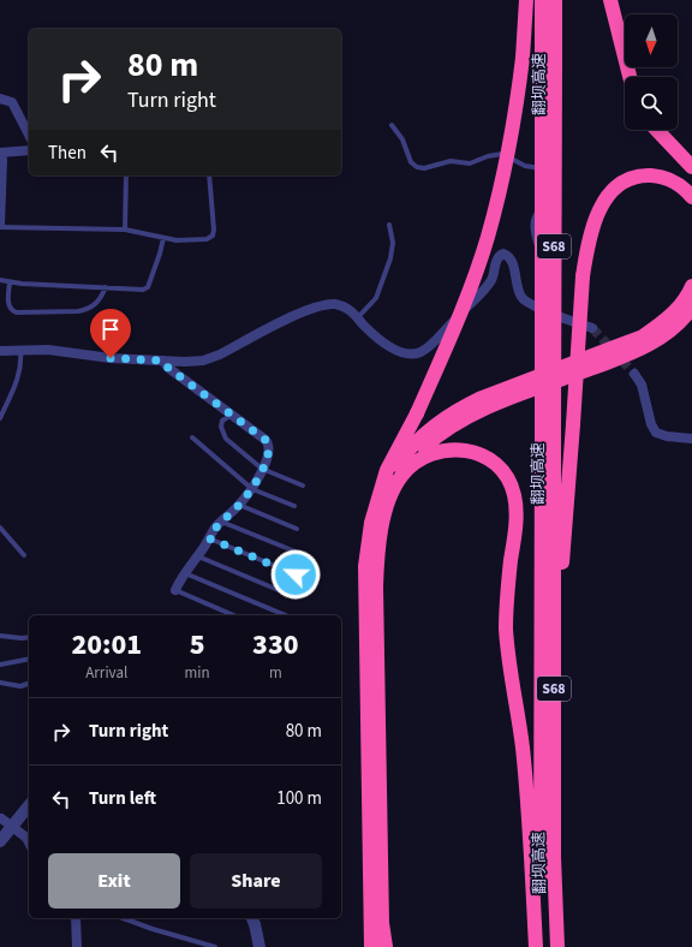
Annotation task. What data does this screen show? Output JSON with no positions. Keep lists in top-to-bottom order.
{
  "streets": {
    "highway": ["翻坝高速", "S68"]
  },
  "north": "bottom",
  "page": {
    "turn": ["80 m", "Turn right"],
    "then": "Then",
    "eta": [
      "20:01",
      "Arrival",
      "5",
      "min",
      "330",
      "m"
    ],
    "list": [
      {
        "name": "Turn right",
        "value": "80 m"
      },
      {
        "name": "Turn left",
        "value": "100 m"
      }
    ],
    "buttons": ["Exit", "Share"]
  }
}
